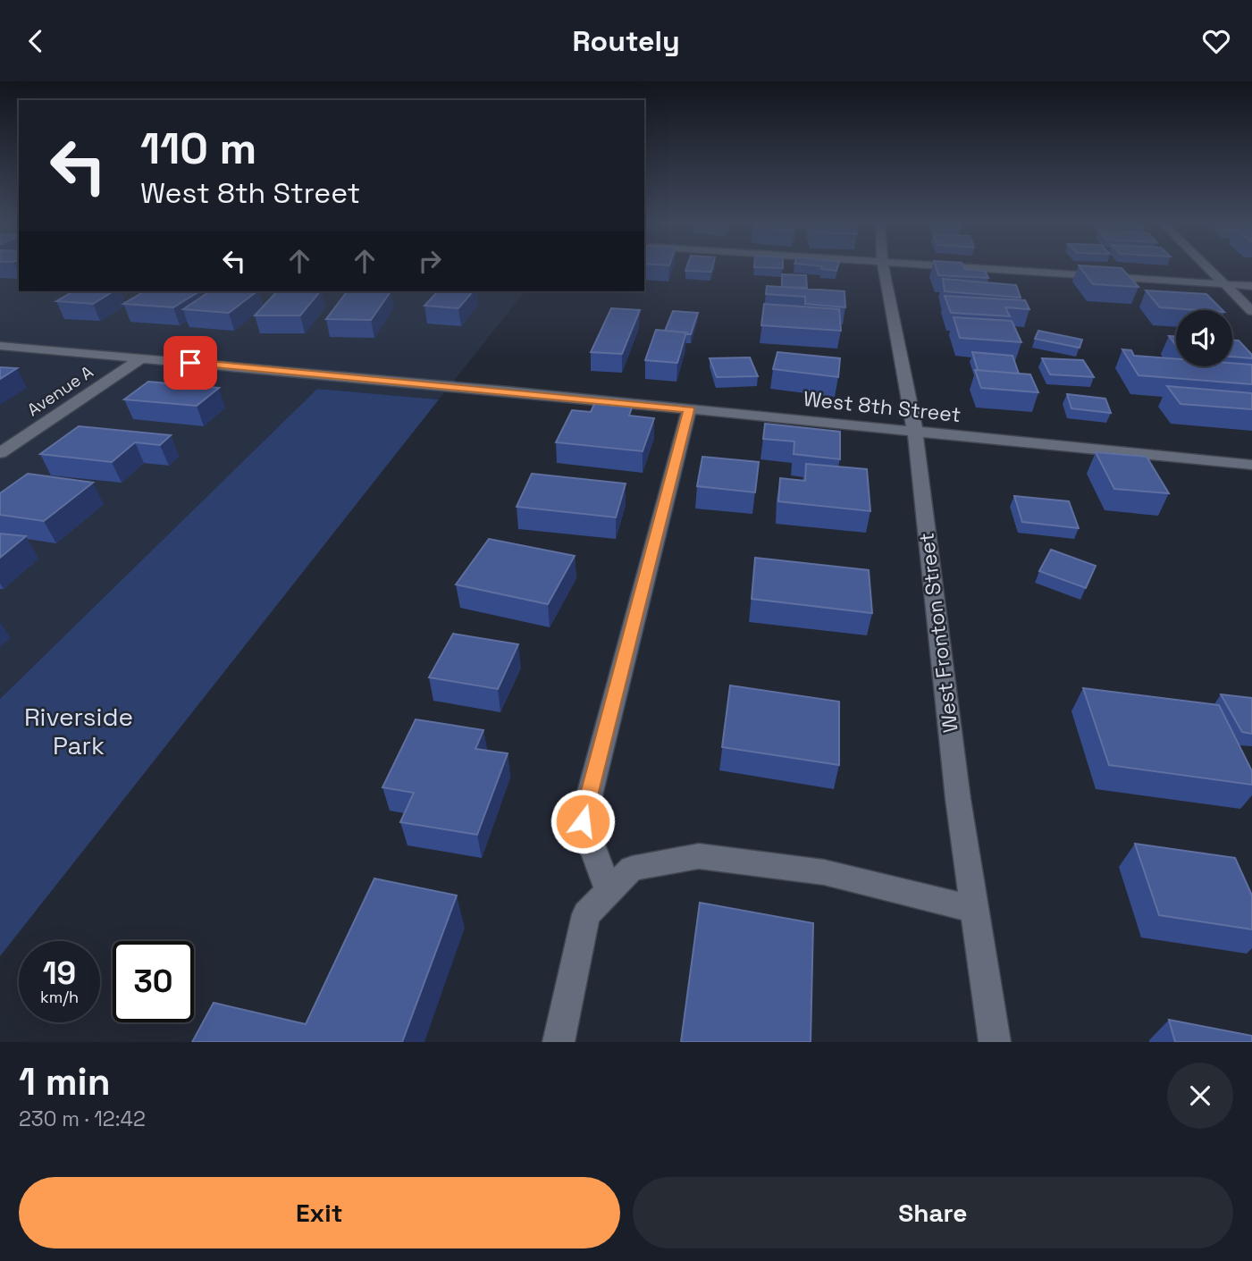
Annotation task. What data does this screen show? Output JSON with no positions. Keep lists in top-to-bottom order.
{
  "streets": {
    "street": ["Avenue A", "West 8th Street", "West Fronton Street"]
  },
  "crossings": [
    ["Avenue A", "West 8th Street"],
    ["West 8th Street", "West Fronton Street"]
  ],
  "parks": ["Riverside Park"],
  "page": {
    "header": "Routely",
    "turn": ["110 m", "West 8th Street"],
    "speed": "19 km/h",
    "limit": "30",
    "heading": ["1 min", "230 m · 12:42"],
    "buttons": ["Exit", "Share"]
  }
}
